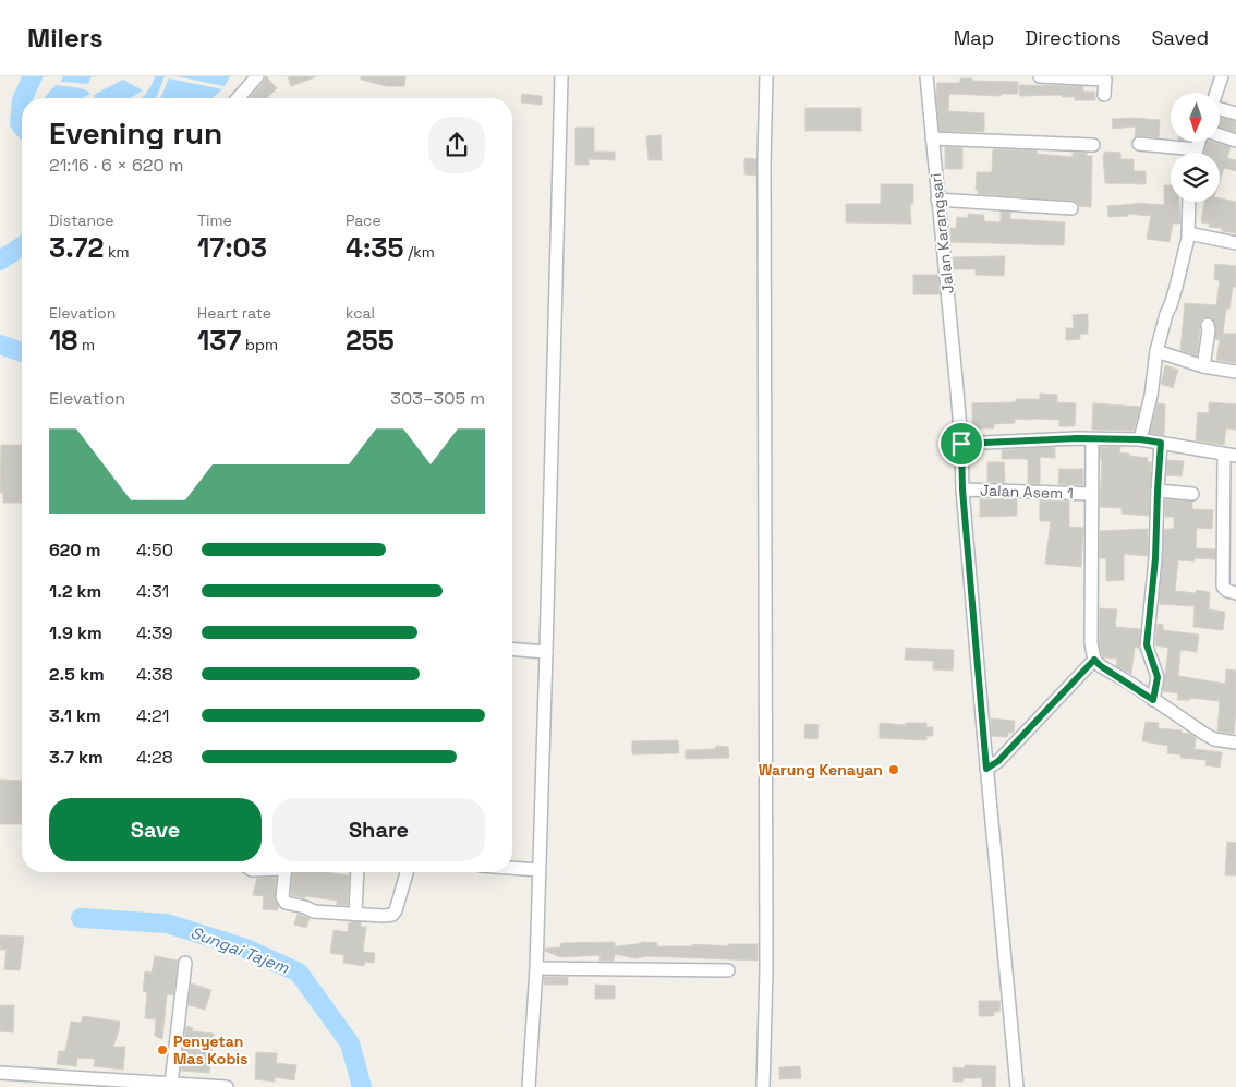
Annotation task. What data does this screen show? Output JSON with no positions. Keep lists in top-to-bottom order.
{
  "streets": {
    "street": ["Jalan Karangsari", "Jalan Asem 1"]
  },
  "crossings": [
    ["Jalan Karangsari", "Jalan Asem 1"]
  ],
  "water": ["Sungai Tajem"],
  "places": ["Warung Kenayan", "Penyetan Mas Kobis"],
  "north": "bottom",
  "page": {
    "header": "Milers",
    "nav": ["Map", "Directions", "Saved"],
    "heading": ["Evening run", "21:16 · 6 × 620 m"],
    "stats": [
      ["Distance", "3.72 km"],
      ["Time", "17:03"],
      ["Pace", "4:35 /km"],
      ["Elevation", "18 m"],
      ["Heart rate", "137 bpm"],
      ["kcal", "255"]
    ],
    "chart": ["Elevation", "303–305 m"],
    "list": [
      {
        "name": "620 m",
        "note": "4:50"
      },
      {
        "name": "1.2 km",
        "note": "4:31"
      },
      {
        "name": "1.9 km",
        "note": "4:39"
      },
      {
        "name": "2.5 km",
        "note": "4:38"
      },
      {
        "name": "3.1 km",
        "note": "4:21"
      },
      {
        "name": "3.7 km",
        "note": "4:28"
      }
    ],
    "buttons": ["Save", "Share"]
  }
}
